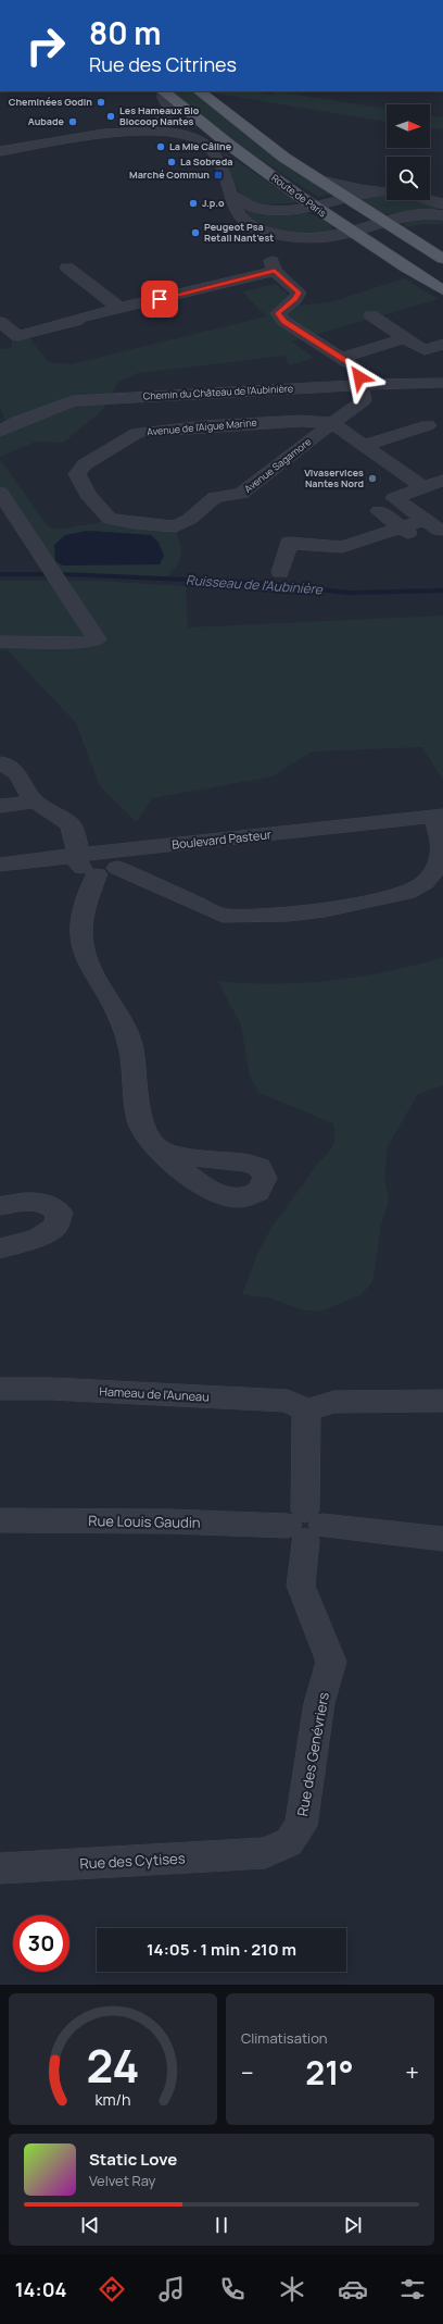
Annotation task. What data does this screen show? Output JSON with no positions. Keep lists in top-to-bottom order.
{
  "streets": {
    "main road": ["Route de Paris"],
    "street": [
      "Chemin du Château de l'Aubinière",
      "Avenue de l'Aigue Marine",
      "Avenue Sagamore",
      "Boulevard Pasteur",
      "Hameau de l'Auneau",
      "Rue Louis Gaudin",
      "Rue des Genévriers",
      "Rue des Cytises"
    ]
  },
  "crossings": [
    ["Chemin du Château de l'Aubinière", "Avenue Sagamore"],
    ["Avenue de l'Aigue Marine", "Avenue Sagamore"],
    ["Rue Louis Gaudin", "Rue des Genévriers"],
    ["Rue des Genévriers", "Rue des Cytises"]
  ],
  "water": ["Ruisseau de l'Aubinière"],
  "places": {
    "other": [
      "Cheminées Godin",
      "Les Hameaux Bio Biocoop Nantes",
      "Aubade",
      "La Mie Câline",
      "La Sobreda",
      "J.p.o",
      "Peugeot Psa Retail Nant'est",
      "Vivaservices Nantes Nord"
    ],
    "transit": ["Marché Commun"]
  },
  "north": "right",
  "page": {
    "turn": ["80 m", "Rue des Citrines"],
    "limit": "30",
    "trip": "14:05 · 1 min · 210 m",
    "tile": "Climatisation",
    "heat": ["−", "21°", "+"],
    "song": ["Static Love", "Velvet Ray"],
    "tabs": "14:04",
    "gauge": ["24", "km/h"]
  }
}
